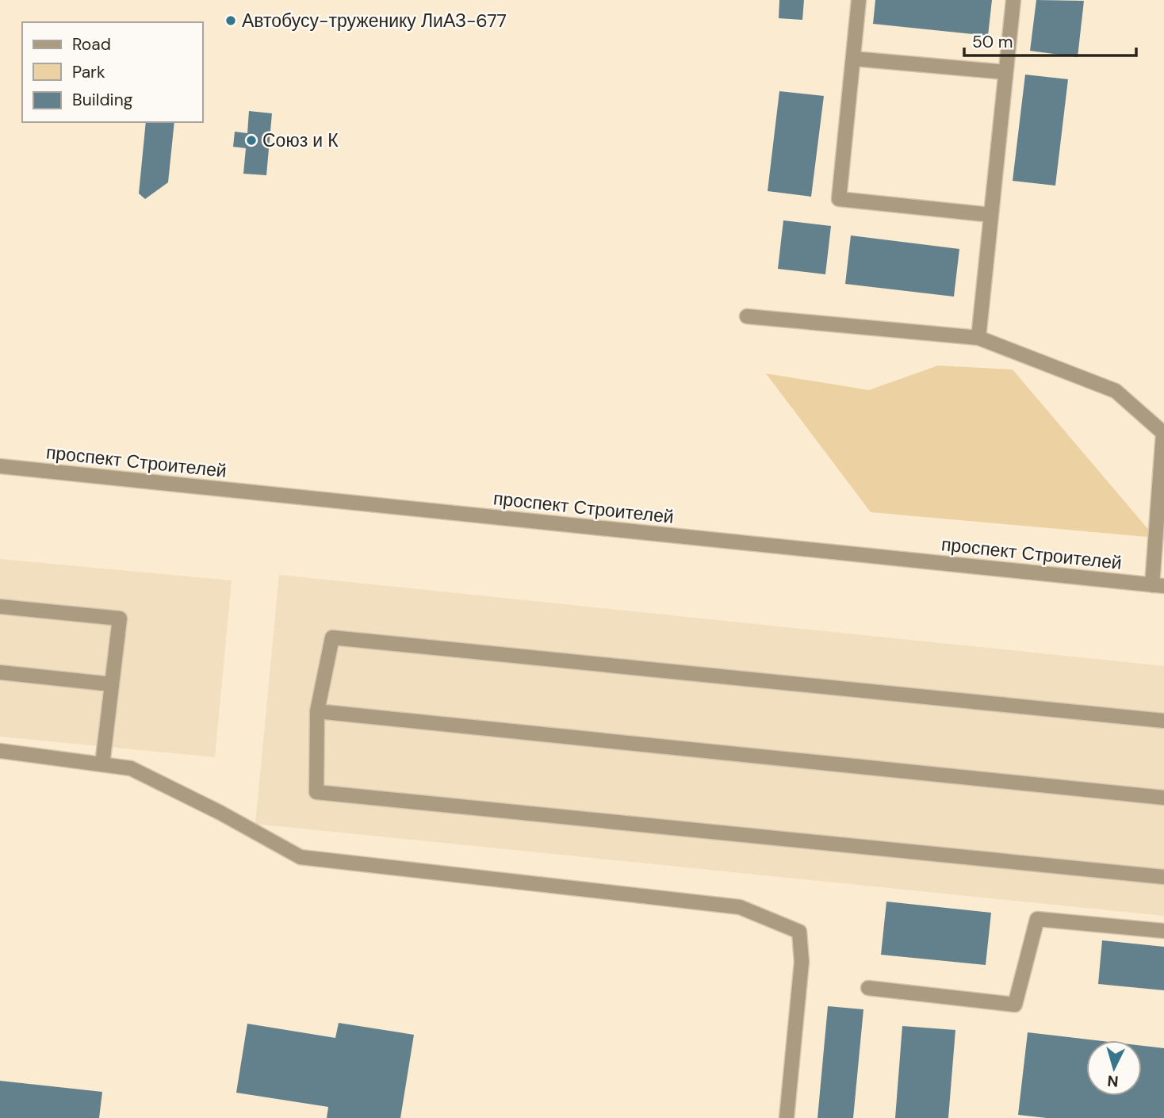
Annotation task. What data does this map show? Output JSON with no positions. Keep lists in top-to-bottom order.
{
  "streets": {
    "street": ["проспект Строителей"]
  },
  "places": ["Автобусу-труженику ЛиАЗ-677", "Союз и К"],
  "legend": ["Road", "Park", "Building"],
  "scale_bar": "50 m",
  "north": "bottom"
}
